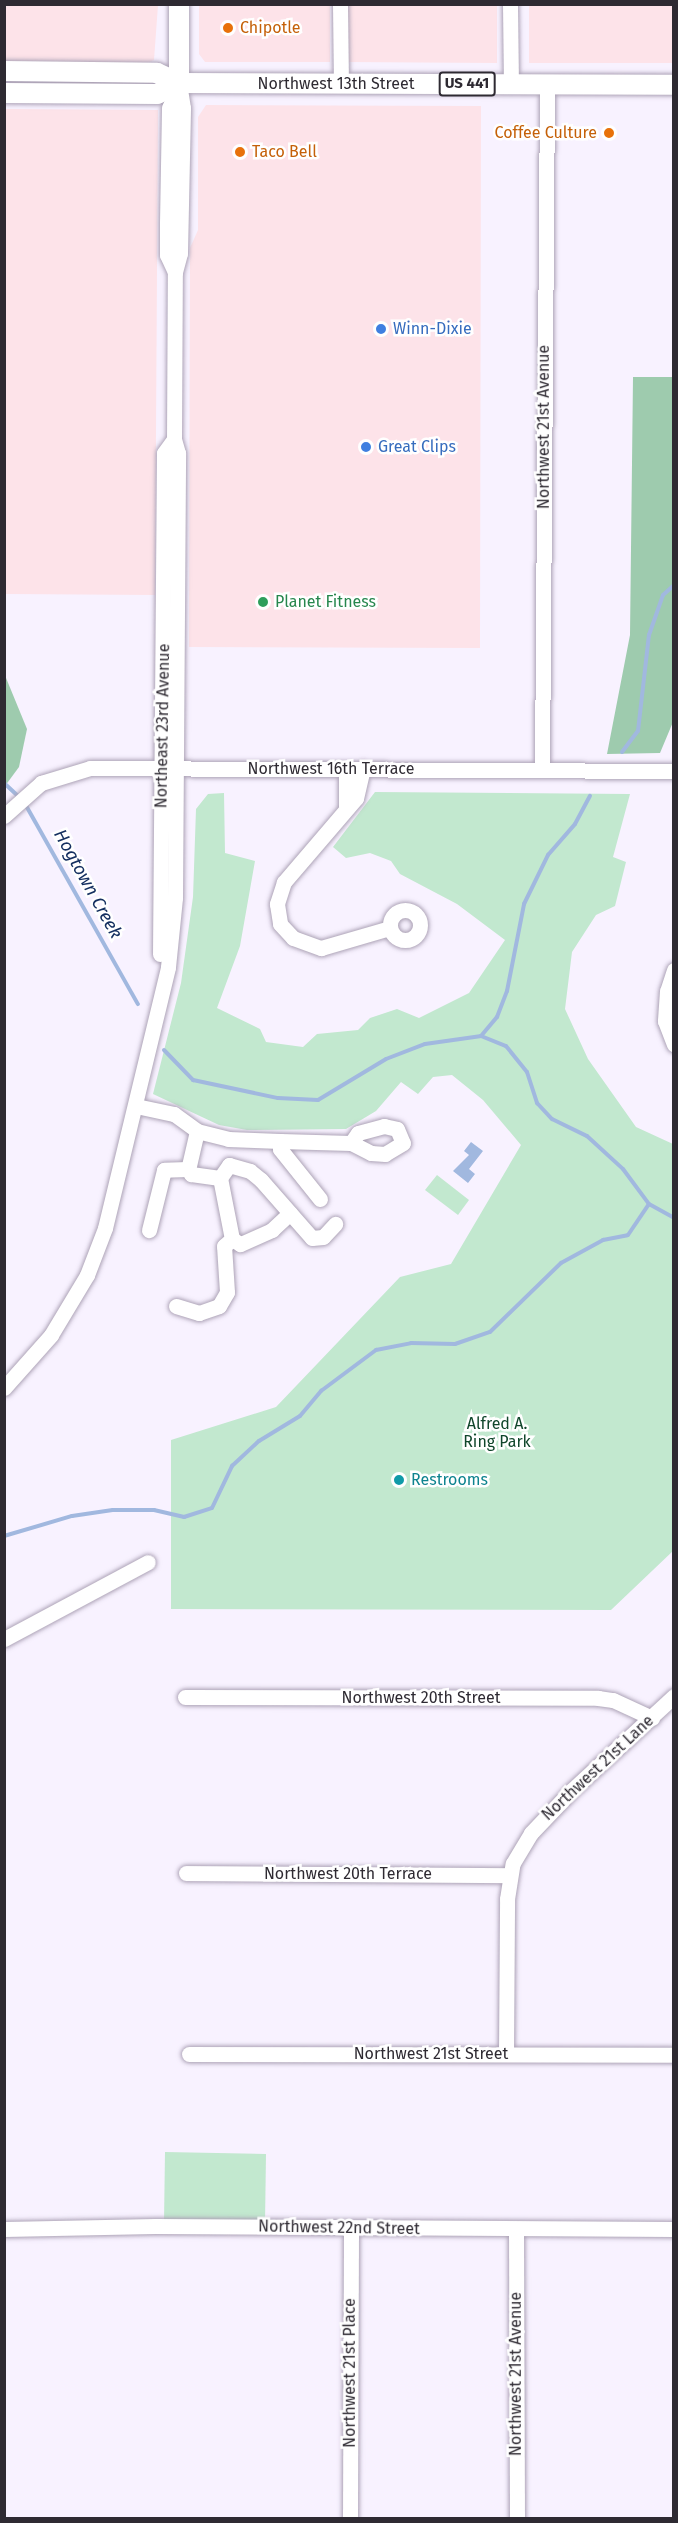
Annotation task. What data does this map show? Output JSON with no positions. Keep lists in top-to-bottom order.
{
  "streets": {
    "main road": ["Northwest 13th Street", "US 441"],
    "street": [
      "Northwest 21st Avenue",
      "Northeast 23rd Avenue",
      "Northwest 16th Terrace",
      "Northwest 20th Street",
      "Northwest 21st Lane",
      "Northwest 20th Terrace",
      "Northwest 21st Street",
      "Northwest 22nd Street",
      "Northwest 21st Place"
    ]
  },
  "crossings": [
    ["Northwest 13th Street", "Northwest 21st Avenue"],
    ["Northwest 13th Street", "Northeast 23rd Avenue"],
    ["Northwest 21st Avenue", "Northwest 16th Terrace"],
    ["Northwest 21st Avenue", "Northwest 22nd Street"],
    ["Northeast 23rd Avenue", "Northwest 16th Terrace"],
    ["Northwest 20th Street", "Northwest 21st Lane"],
    ["Northwest 21st Lane", "Northwest 20th Terrace"],
    ["Northwest 21st Lane", "Northwest 21st Street"],
    ["Northwest 22nd Street", "Northwest 21st Place"]
  ],
  "water": ["Hogtown Creek"],
  "parks": ["Alfred A. Ring Park"],
  "places": [
    "Chipotle",
    "Coffee Culture",
    "Taco Bell",
    "Winn-Dixie",
    "Great Clips",
    "Planet Fitness",
    "Restrooms"
  ]
}
